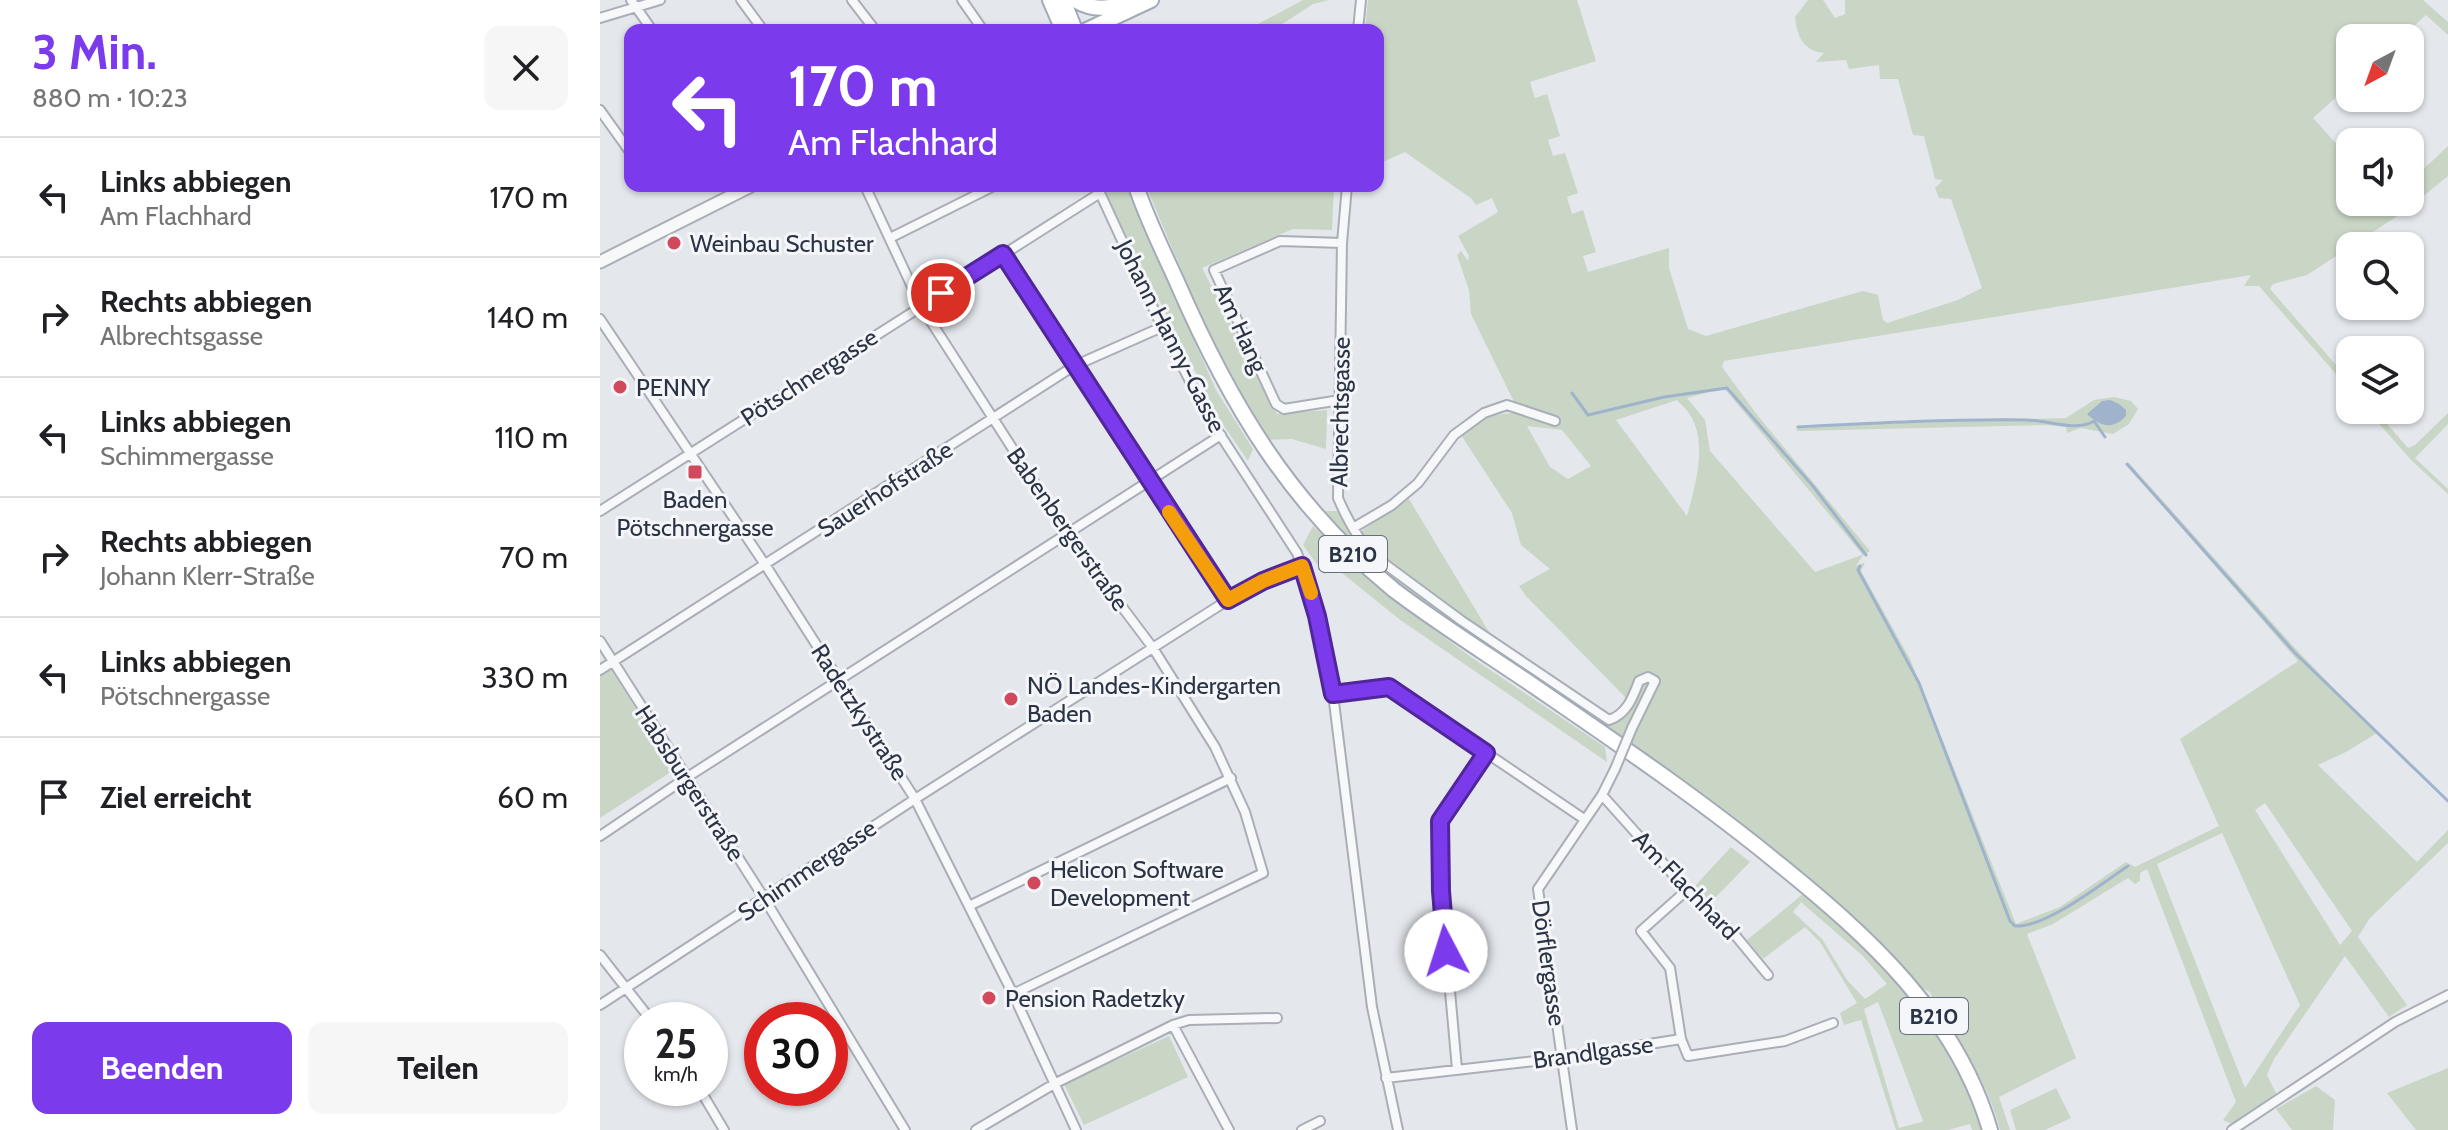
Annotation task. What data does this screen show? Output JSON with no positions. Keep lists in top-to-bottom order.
{
  "streets": {
    "main road": ["B210"],
    "street": [
      "Am Hang",
      "Johann Hanny-Gasse",
      "Pötschnergasse",
      "Albrechtsgasse",
      "Sauerhofstraße",
      "Babenbergerstraße",
      "Radetzkystraße",
      "Habsburgerstraße",
      "Schimmergasse",
      "Am Flachhard",
      "Dörflergasse",
      "Brandlgasse"
    ]
  },
  "crossings": [
    ["Am Hang", "Albrechtsgasse"],
    ["Johann Hanny-Gasse", "Sauerhofstraße"],
    ["Johann Hanny-Gasse", "Schimmergasse"],
    ["Pötschnergasse", "Babenbergerstraße"],
    ["Pötschnergasse", "Radetzkystraße"],
    ["Albrechtsgasse", "Dörflergasse"],
    ["Sauerhofstraße", "Babenbergerstraße"],
    ["Sauerhofstraße", "Radetzkystraße"],
    ["Sauerhofstraße", "Habsburgerstraße"],
    ["Babenbergerstraße", "Radetzkystraße"],
    ["Babenbergerstraße", "Schimmergasse"],
    ["Radetzkystraße", "Schimmergasse"],
    ["Habsburgerstraße", "Schimmergasse"],
    ["Am Flachhard", "Dörflergasse"],
    ["Dörflergasse", "Brandlgasse"]
  ],
  "places": {
    "other": [
      "Weinbau Schuster",
      "PENNY",
      "NÖ Landes-Kindergarten Baden",
      "Helicon Software Development",
      "Pension Radetzky"
    ],
    "transit": ["Baden Pötschnergasse"]
  },
  "north": "bottom left",
  "page": {
    "heading": ["3 Min.", "880 m · 10:23"],
    "turn": ["170 m", "Am Flachhard"],
    "list": [
      {
        "name": "Links abbiegen",
        "note": "Am Flachhard",
        "value": "170 m"
      },
      {
        "name": "Rechts abbiegen",
        "note": "Albrechtsgasse",
        "value": "140 m"
      },
      {
        "name": "Links abbiegen",
        "note": "Schimmergasse",
        "value": "110 m"
      },
      {
        "name": "Rechts abbiegen",
        "note": "Johann Klerr-Straße",
        "value": "70 m"
      },
      {
        "name": "Links abbiegen",
        "note": "Pötschnergasse",
        "value": "330 m"
      },
      {
        "name": "Ziel erreicht",
        "value": "60 m"
      }
    ],
    "speed": "25 km/h",
    "limit": "30",
    "buttons": ["Beenden", "Teilen"]
  }
}
